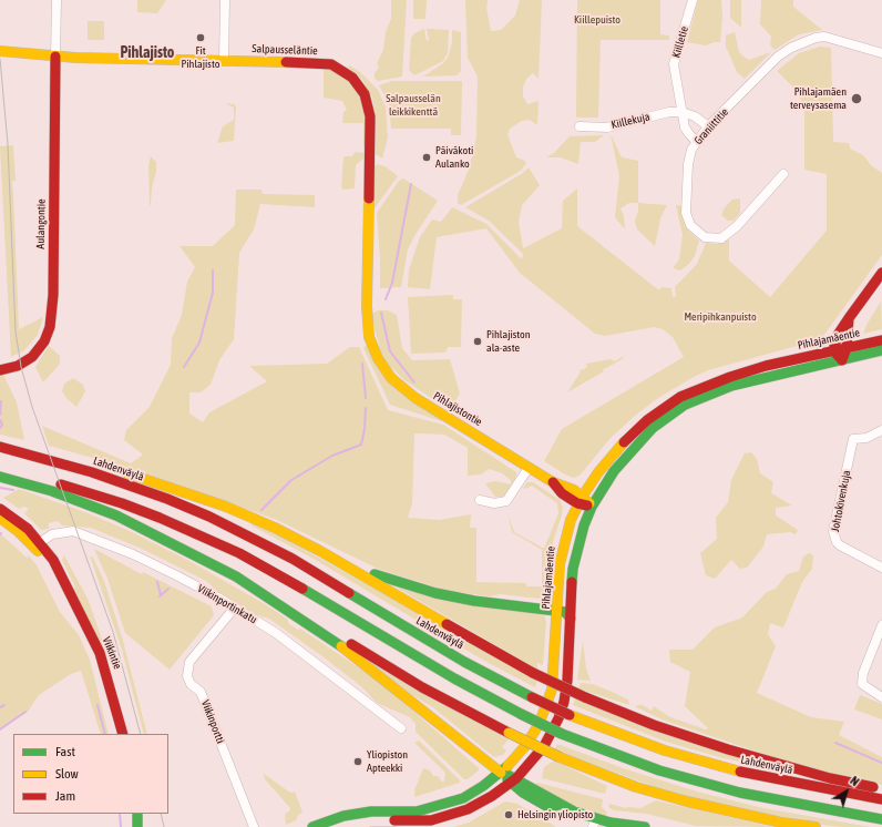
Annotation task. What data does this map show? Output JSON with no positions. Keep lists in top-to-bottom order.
{
  "streets": {
    "main road": [
      "Salpausseläntie",
      "Aulangontie",
      "Pihlajamäentie",
      "Pihlajistontie",
      "Lahdenväylä",
      "Viikintie"
    ],
    "street": [
      "Kiilletie",
      "Kiillekuja",
      "Graniittitie",
      "Johtokivenkuja",
      "Viikinportinkatu",
      "Viikinportti"
    ]
  },
  "crossings": [
    ["Kiilletie", "Kiillekuja"],
    ["Kiilletie", "Graniittitie"],
    ["Salpausseläntie", "Aulangontie"],
    ["Salpausseläntie", "Pihlajistontie"],
    ["Pihlajamäentie", "Pihlajistontie"],
    ["Viikinportinkatu", "Viikintie"],
    ["Viikinportinkatu", "Viikinportti"]
  ],
  "districts": ["Pihlajisto"],
  "parks": ["Kiillepuisto", "Salpausselän leikkikenttä", "Meripihkanpuisto"],
  "places": [
    "Fit Pihlajisto",
    "Pihlajamäen terveysasema",
    "Päiväkoti Aulanko",
    "Pihlajiston ala-aste",
    "Yliopiston Apteekki",
    "Helsingin yliopisto"
  ],
  "legend": ["Fast", "Slow", "Jam"],
  "north": "top right"
}
